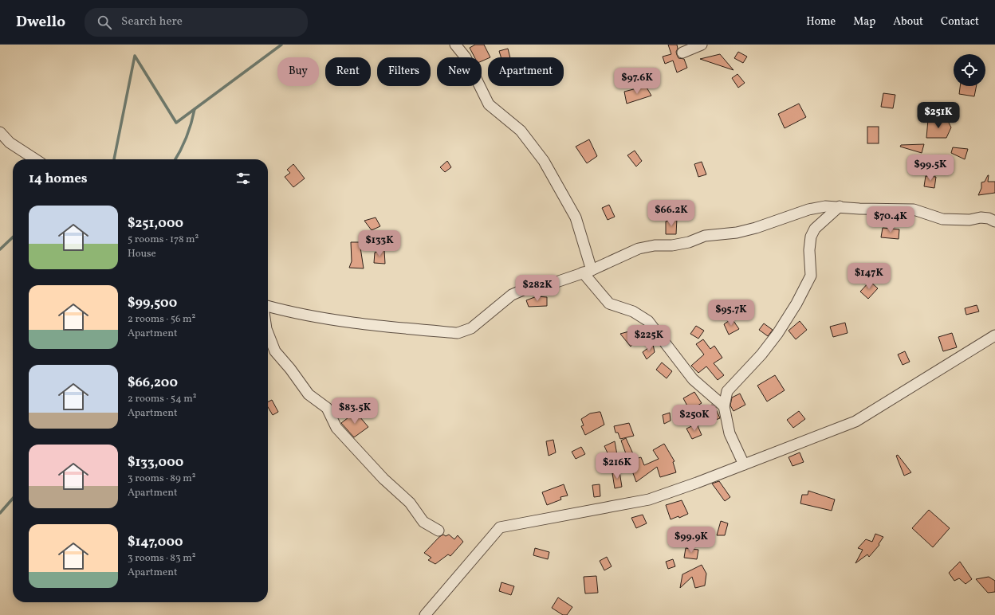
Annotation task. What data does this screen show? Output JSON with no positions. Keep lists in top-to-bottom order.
{
  "page": {
    "header": "Dwello",
    "search": "Search here",
    "nav": [
      "Home",
      "Map",
      "About",
      "Contact"
    ],
    "chip": [
      "Buy",
      "Rent",
      "Filters",
      "New",
      "Apartment"
    ],
    "price": [
      "$97.6K",
      "$251K",
      "$99.5K",
      "$66.2K",
      "$70.4K",
      "$133K",
      "$147K",
      "$282K",
      "$95.7K",
      "$225K",
      "$83.5K",
      "$250K",
      "$216K",
      "$99.9K"
    ],
    "heading": "14 homes",
    "list": [
      {
        "name": "$251,000",
        "note": "5 rooms · 178 m² · House"
      },
      {
        "name": "$99,500",
        "note": "2 rooms · 56 m² · Apartment"
      },
      {
        "name": "$66,200",
        "note": "2 rooms · 54 m² · Apartment"
      },
      {
        "name": "$133,000",
        "note": "3 rooms · 89 m² · Apartment"
      },
      {
        "name": "$147,000",
        "note": "3 rooms · 83 m² · Apartment"
      }
    ]
  }
}
